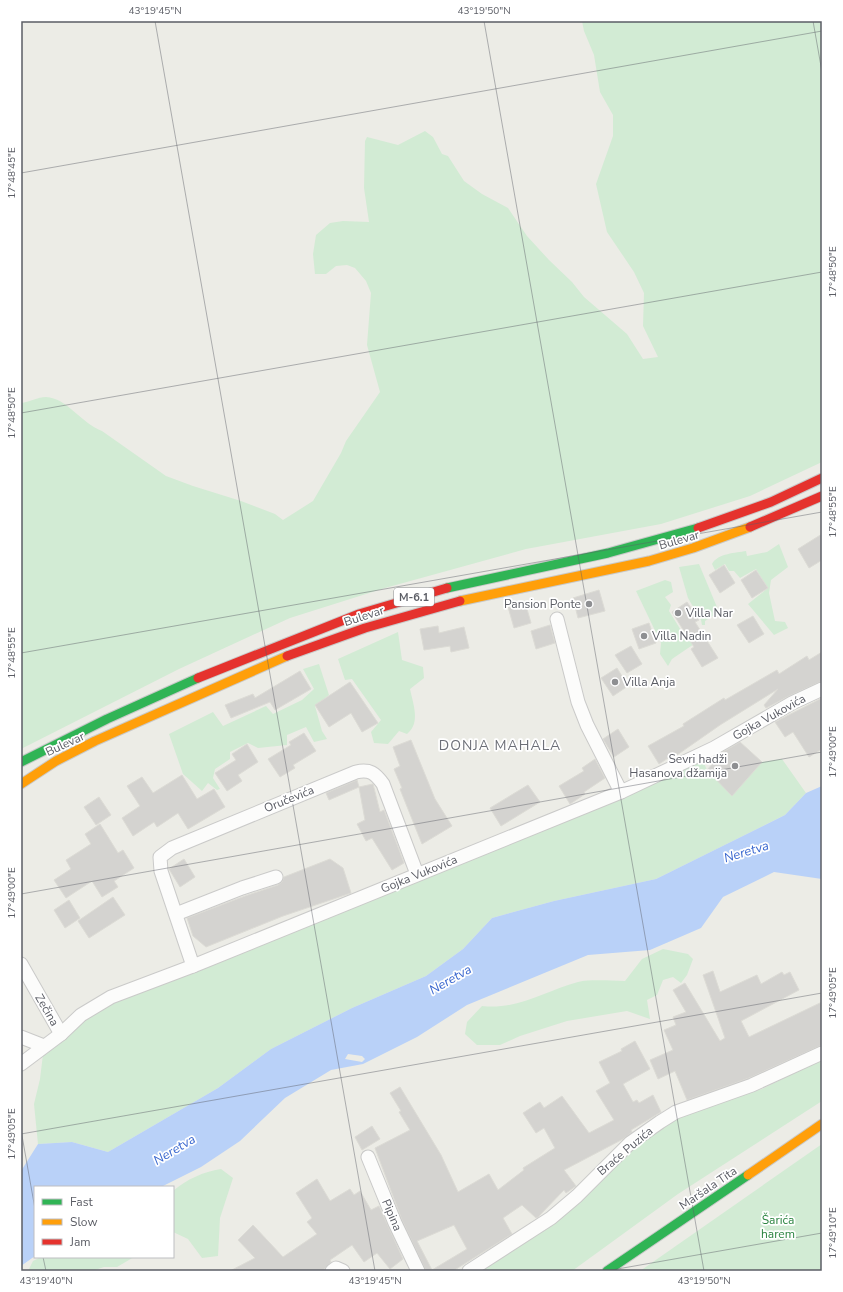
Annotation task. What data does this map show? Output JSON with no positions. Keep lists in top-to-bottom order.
{
  "streets": {
    "main road": ["Bulevar", "M-6.1", "Maršala Tita"],
    "street": [
      "Gojka Vukovića",
      "Oručevića",
      "Zečina",
      "Braće Puzića",
      "Pipina"
    ]
  },
  "crossings": [
    ["Bulevar", "M-6.1"],
    ["Gojka Vukovića", "Oručevića"],
    ["Gojka Vukovića", "Zečina"]
  ],
  "districts": ["DONJA MAHALA"],
  "water": ["Neretva"],
  "parks": ["Šarića harem"],
  "places": [
    "Pansion Ponte",
    "Villa Nar",
    "Villa Nadin",
    "Villa Anja",
    "Sevri hadži Hasanova džamija"
  ],
  "legend": ["Fast", "Slow", "Jam"],
  "coordinates": [
    "43°19'45\"N",
    "43°19'50\"N",
    "17°48'45\"E",
    "17°48'50\"E",
    "17°48'55\"E",
    "17°49'00\"E",
    "17°49'05\"E",
    "17°49'10\"E",
    "43°19'40\"N"
  ]
}
